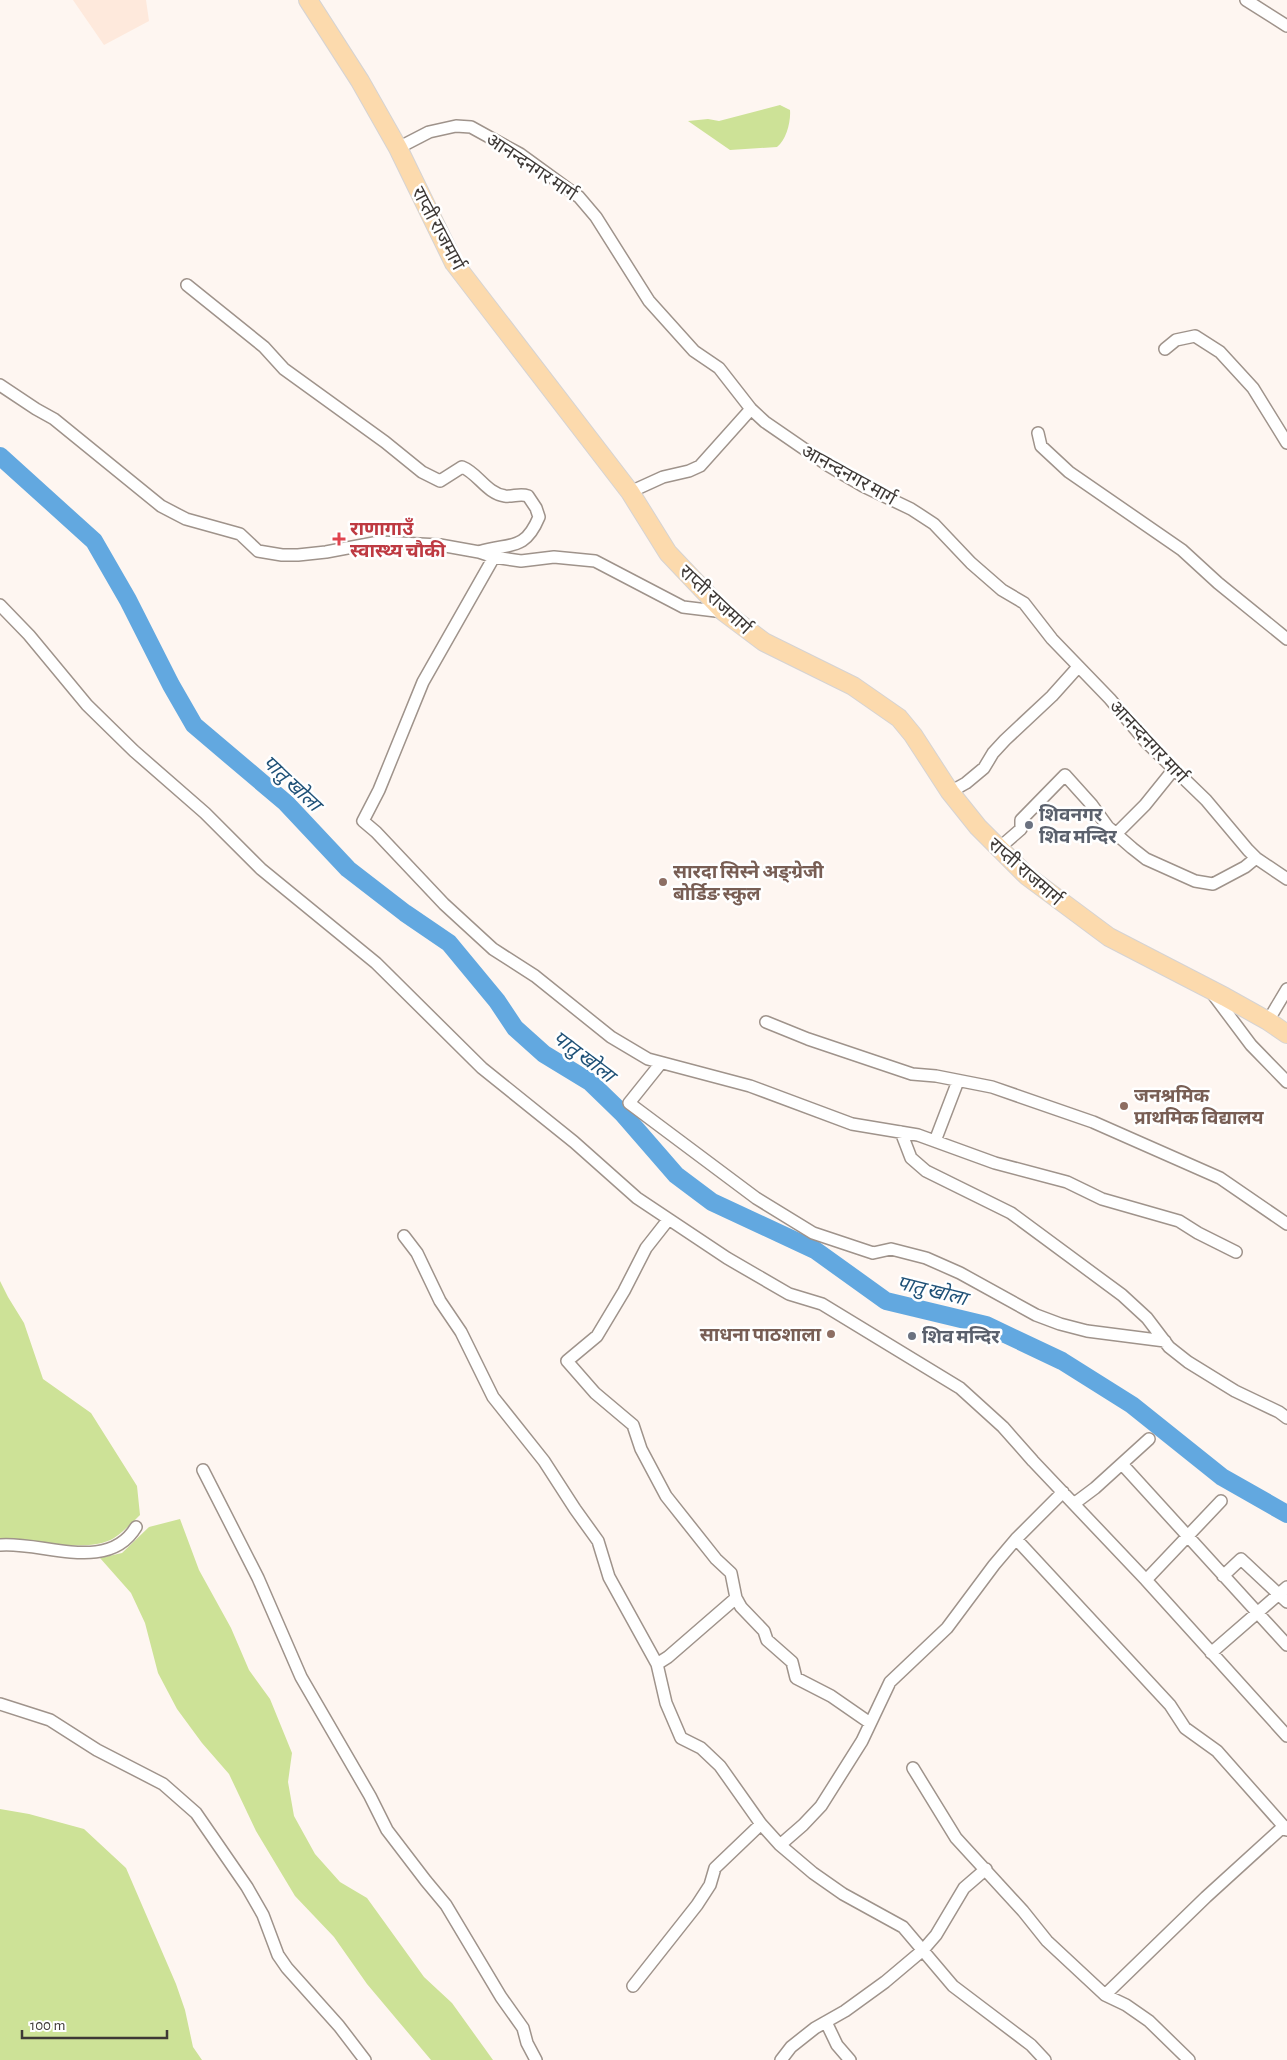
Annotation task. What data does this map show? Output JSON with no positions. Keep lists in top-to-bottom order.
{
  "streets": {
    "main road": ["राप्ती राजमार्ग"],
    "street": ["आनन्दनगर मार्ग"]
  },
  "crossings": [
    ["आनन्दनगर मार्ग", "राप्ती राजमार्ग"]
  ],
  "water": ["पातु खोला"],
  "places": {
    "health": ["राणागाउँ स्वास्थ्य चौकी"],
    "other": [
      "शिवनगर शिव मन्दिर",
      "सारदा सिस्ने अङ्ग्रेजी बोर्डिङ स्कुल",
      "जनश्रमिक प्राथमिक विद्यालय",
      "साधना पाठशाला",
      "शिव मन्दिर"
    ]
  },
  "scale_bar": "100 m"
}
